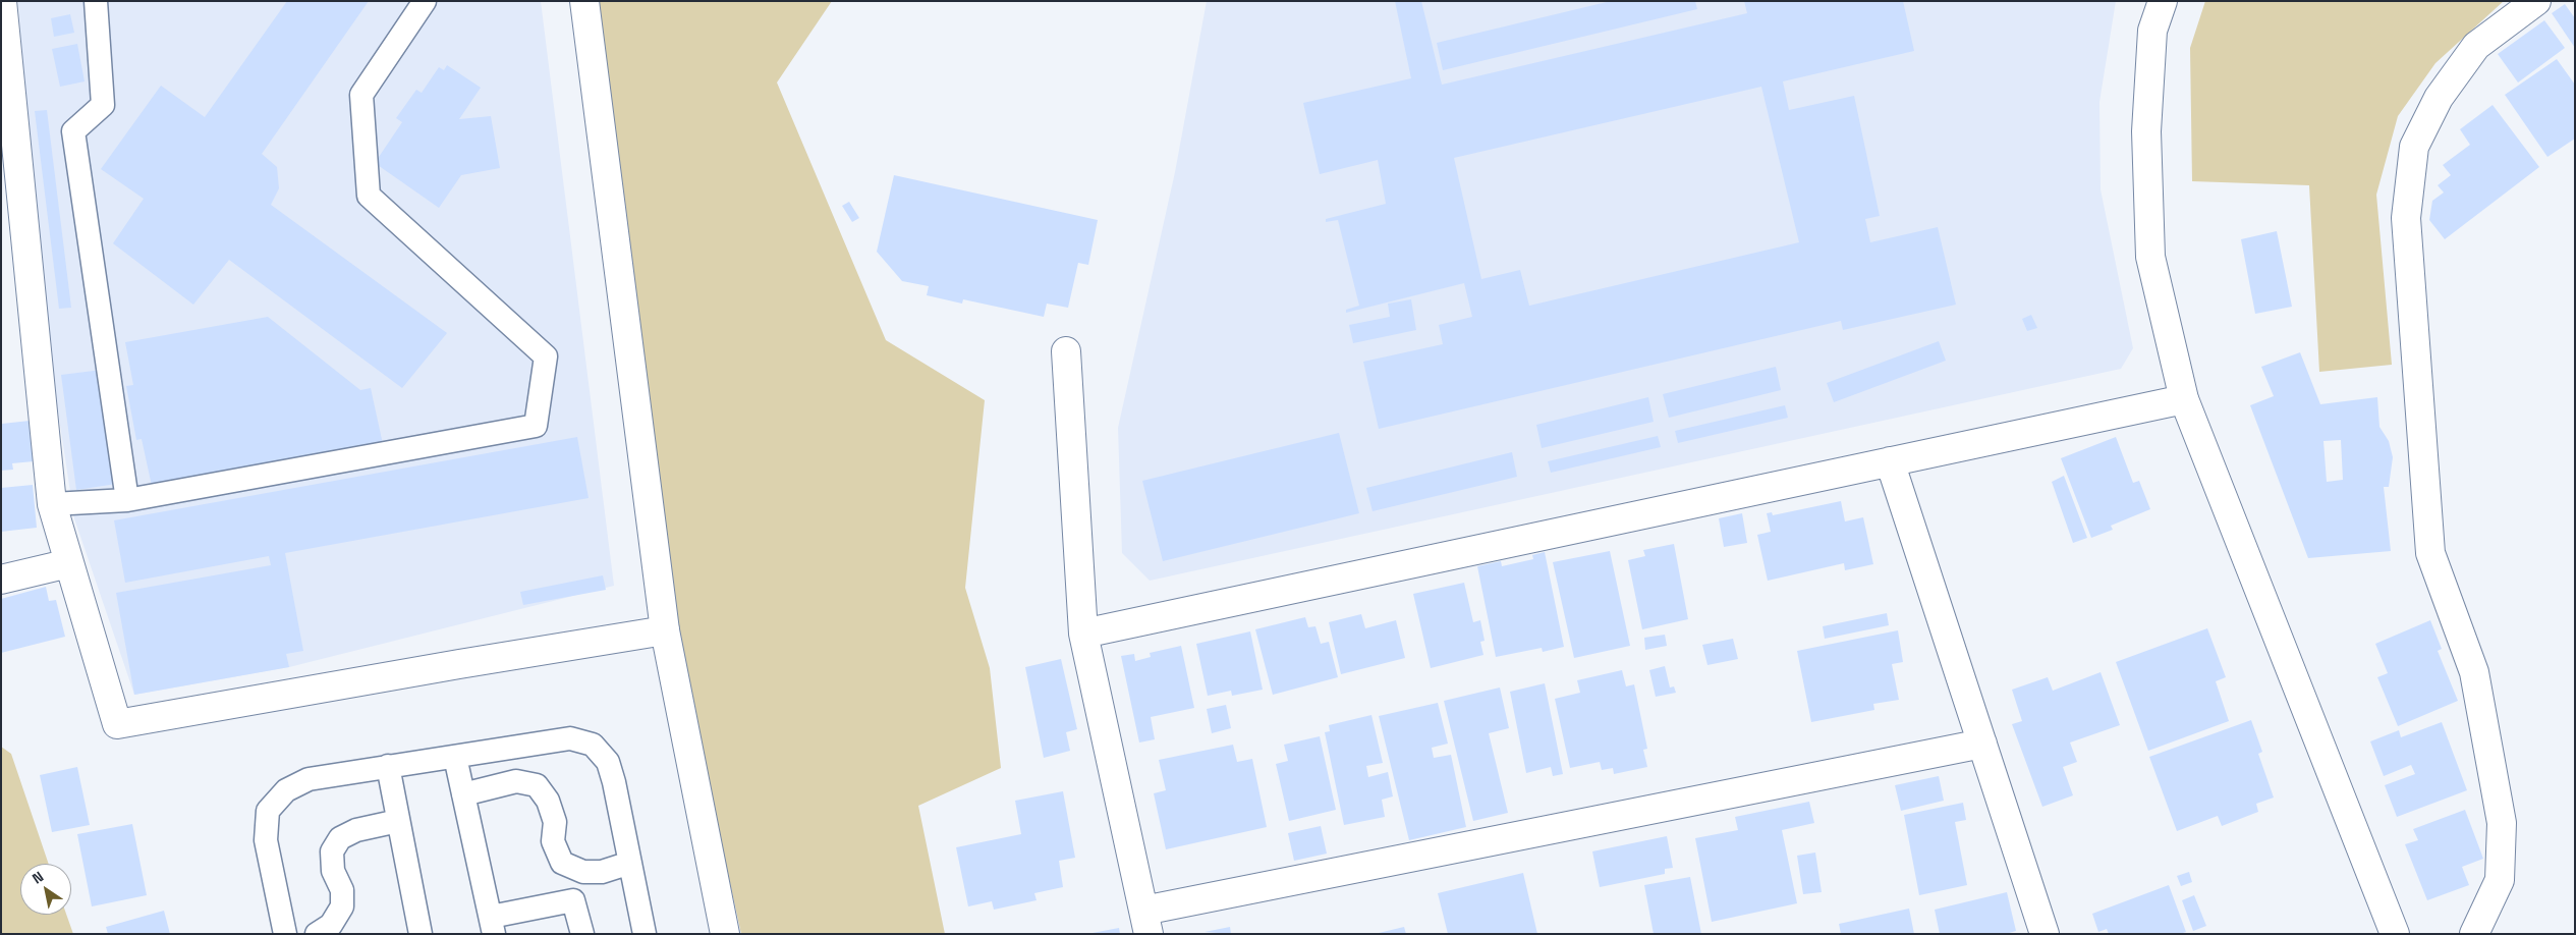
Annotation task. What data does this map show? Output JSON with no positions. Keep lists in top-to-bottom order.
{
  "north": "top left"
}
